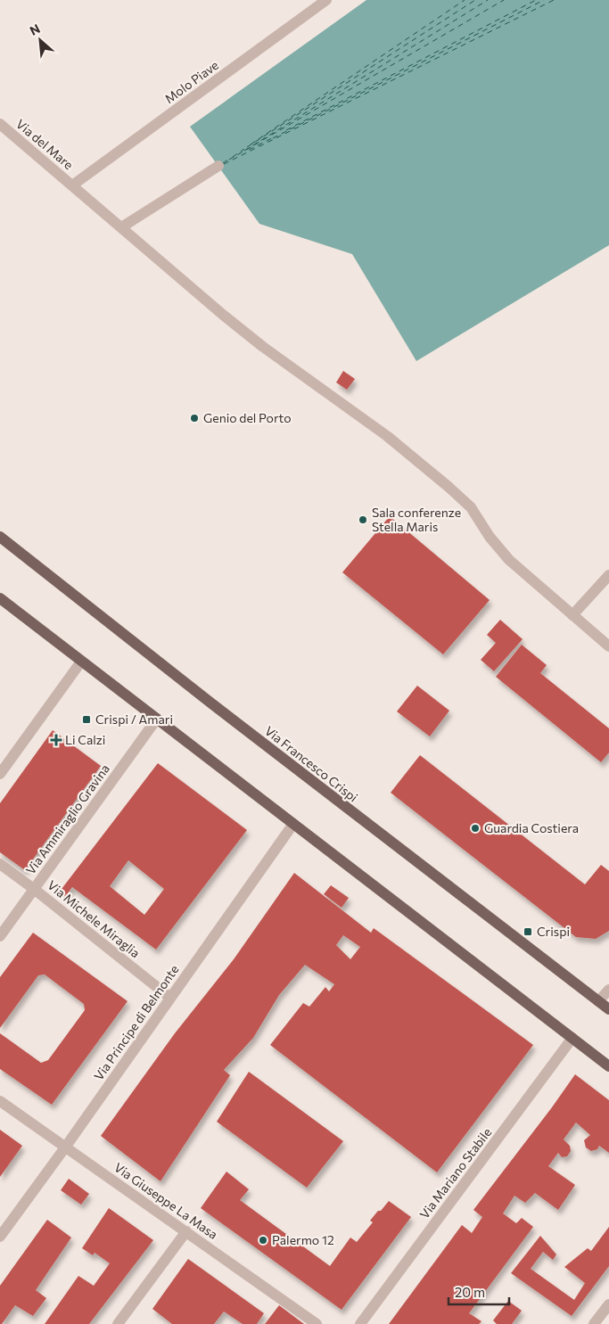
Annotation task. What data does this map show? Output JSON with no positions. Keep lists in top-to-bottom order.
{
  "streets": {
    "main road": ["Via Francesco Crispi"],
    "street": [
      "Molo Piave",
      "Via del Mare",
      "Via Ammiraglio Gravina",
      "Via Michele Miraglia",
      "Via Principe di Belmonte",
      "Via Mariano Stabile",
      "Via Giuseppe La Masa"
    ]
  },
  "crossings": [
    ["Molo Piave", "Via del Mare"],
    ["Via Ammiraglio Gravina", "Via Michele Miraglia"],
    ["Via Michele Miraglia", "Via Principe di Belmonte"],
    ["Via Principe di Belmonte", "Via Giuseppe La Masa"]
  ],
  "places": {
    "other": [
      "Genio del Porto",
      "Sala conferenze Stella Maris",
      "Guardia Costiera",
      "Palermo 12"
    ],
    "transit": ["Crispi / Amari", "Crispi"],
    "health": ["Li Calzi"]
  },
  "scale_bar": "20 m",
  "north": "top left"
}
